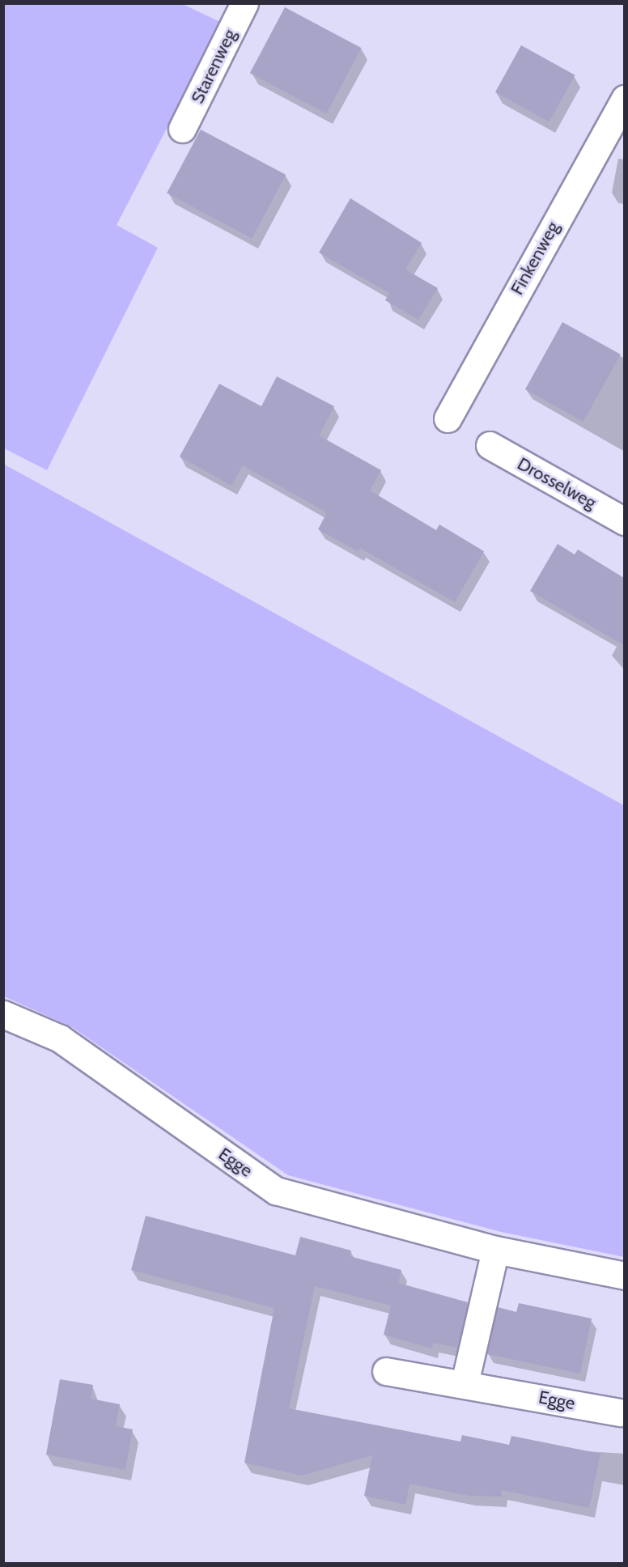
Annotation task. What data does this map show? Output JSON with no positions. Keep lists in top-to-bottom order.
{
  "streets": {
    "street": [
      "Starenweg",
      "Finkenweg",
      "Drosselweg",
      "Egge"
    ]
  }
}
